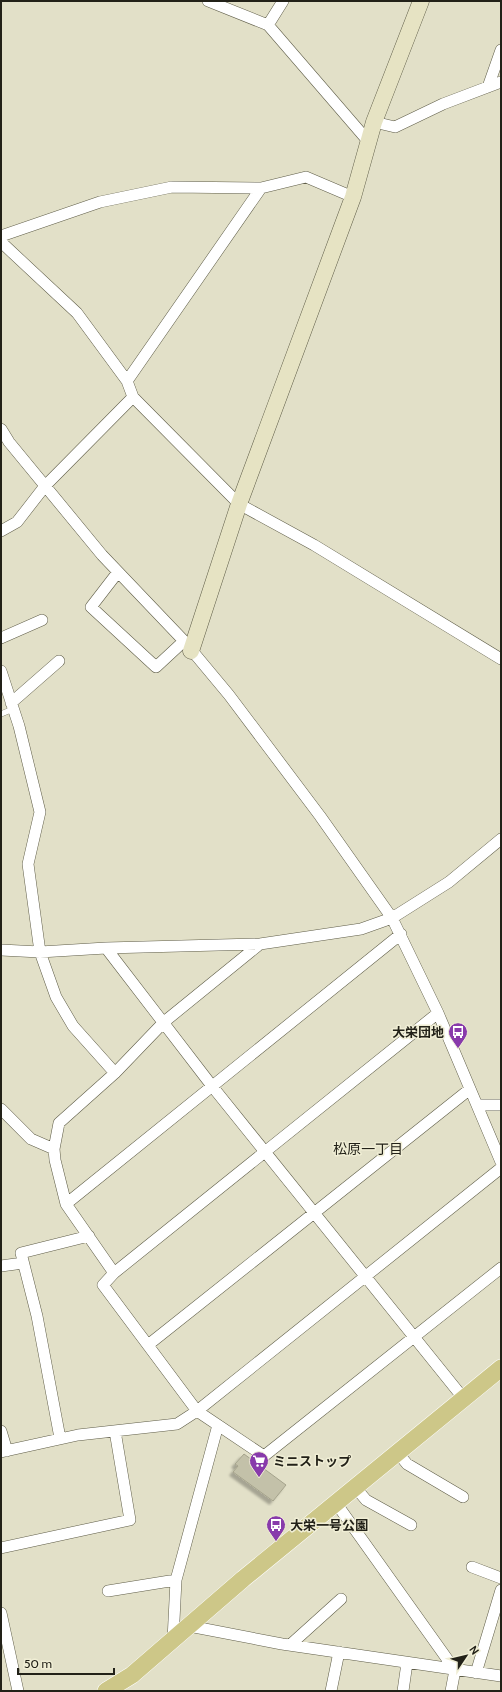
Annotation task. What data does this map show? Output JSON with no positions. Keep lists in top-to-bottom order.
{
  "districts": ["松原一丁目"],
  "places": {
    "bus stop": ["大栄団地", "大栄一号公園"],
    "supermarket": ["ミニストップ"]
  },
  "scale_bar": "50 m",
  "north": "top right"
}
